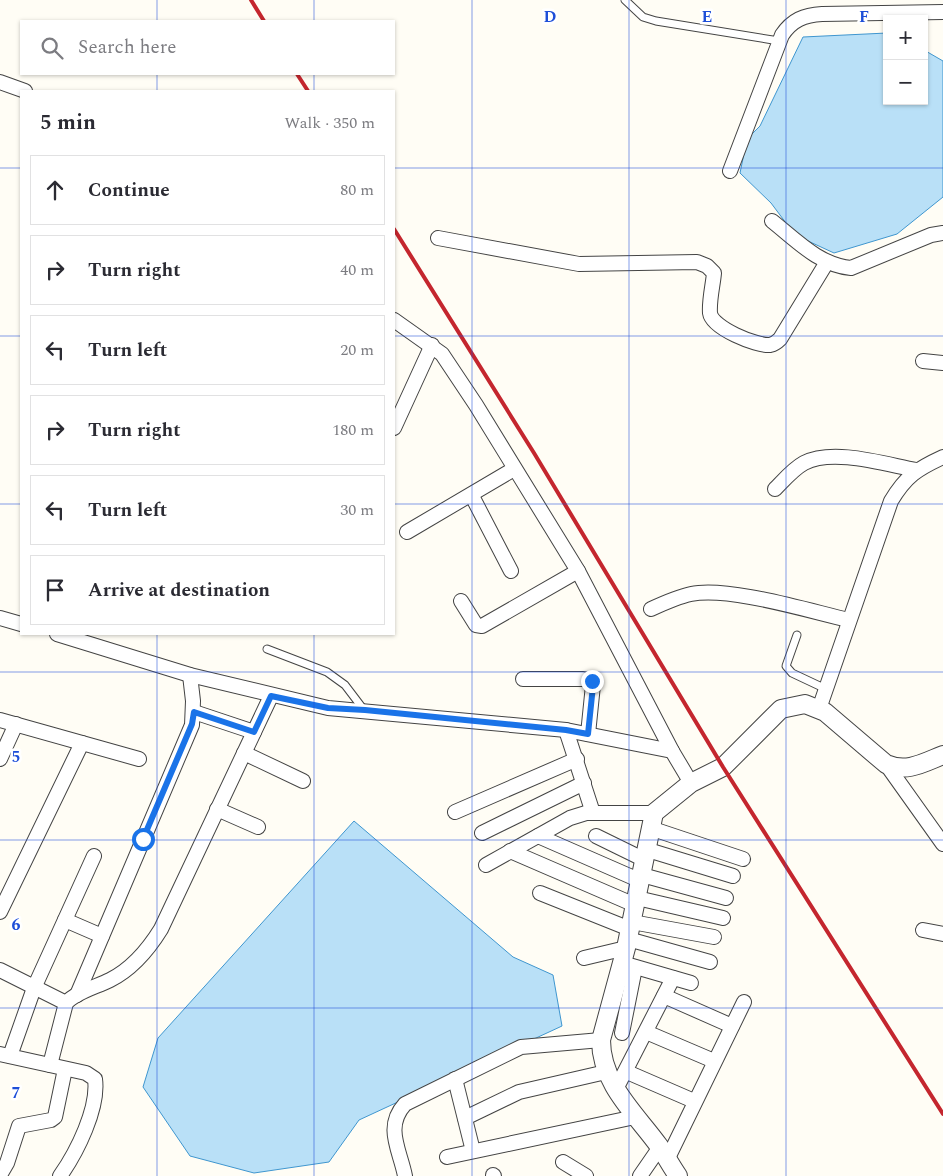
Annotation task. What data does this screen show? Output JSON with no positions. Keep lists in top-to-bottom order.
{
  "page": {
    "map_buttons": ["+", "−"],
    "search": "Search here",
    "heading": ["5 min", "Walk · 350 m"],
    "list": [
      ["Continue", "80 m"],
      ["Turn right", "40 m"],
      ["Turn left", "20 m"],
      ["Turn right", "180 m"],
      ["Turn left", "30 m"],
      "Arrive at destination"
    ]
  },
  "grid": {
    "columns": ["D", "E", "F"],
    "rows": ["5", "6", "7"]
  }
}
